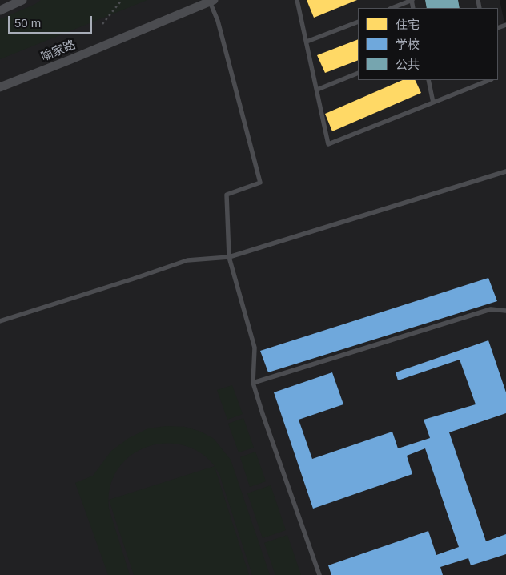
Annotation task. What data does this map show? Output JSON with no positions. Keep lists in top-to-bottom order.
{
  "streets": {
    "street": ["喻家路"]
  },
  "legend": ["住宅", "学校", "公共"],
  "scale_bar": "50 m"
}
